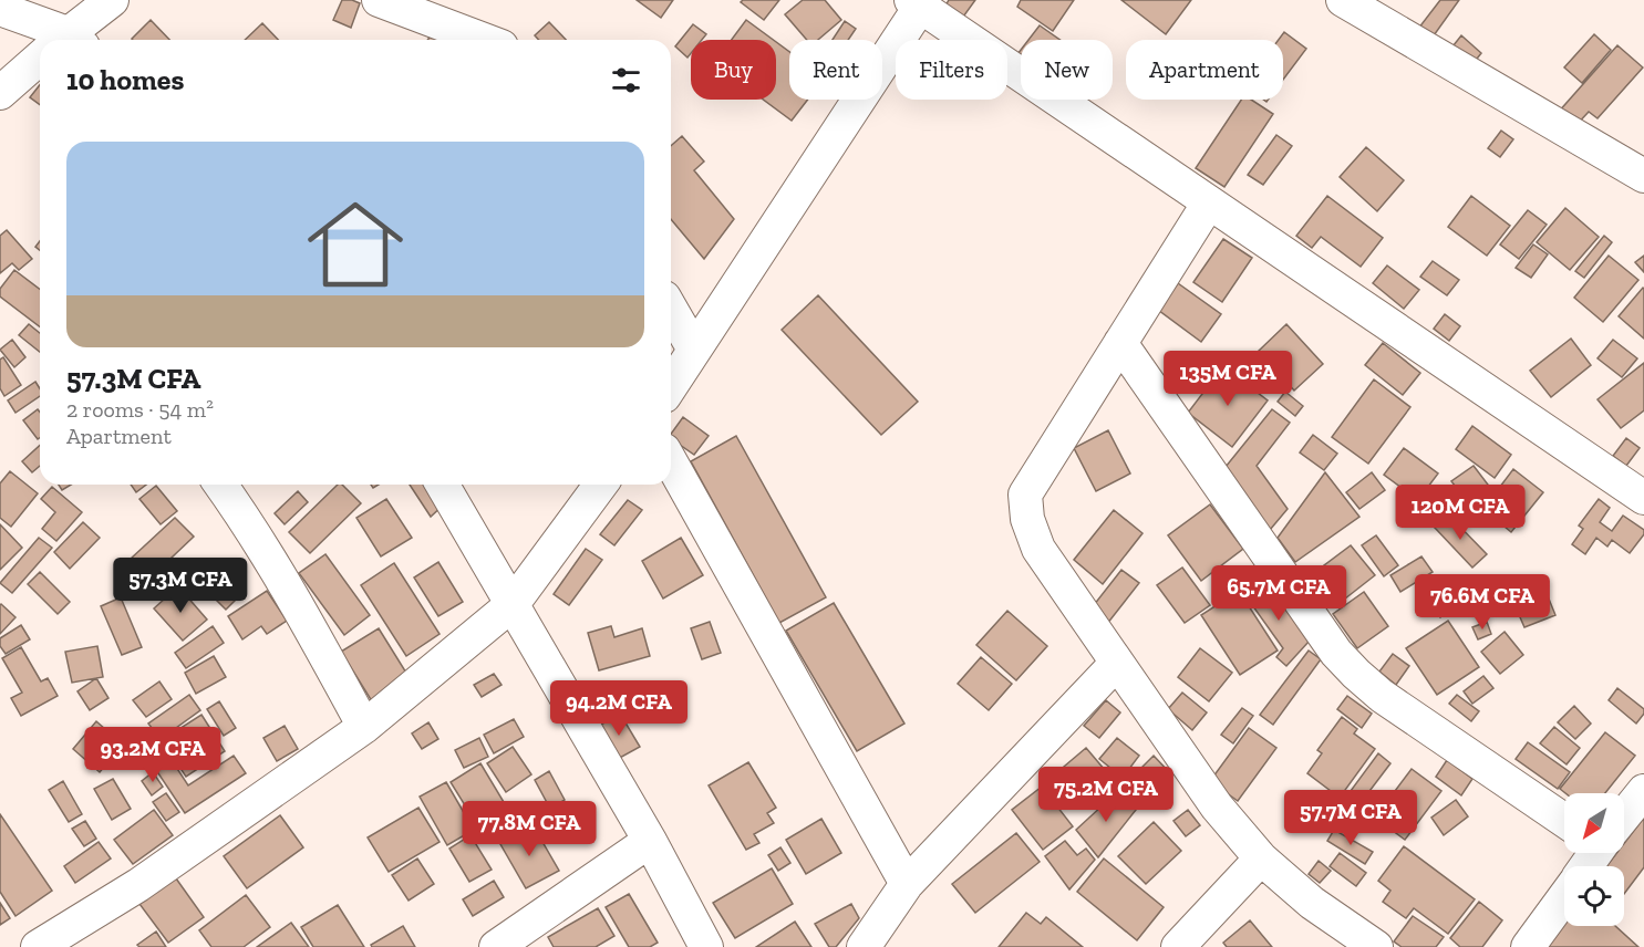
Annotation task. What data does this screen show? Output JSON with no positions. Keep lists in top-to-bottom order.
{
  "north": "bottom left",
  "page": {
    "chip": [
      "Buy",
      "Rent",
      "Filters",
      "New",
      "Apartment"
    ],
    "heading": "10 homes",
    "list": [
      {
        "name": "57.3M CFA",
        "note": "2 rooms · 54 m² · Apartment"
      }
    ],
    "price": [
      "135M CFA",
      "120M CFA",
      "57.3M CFA",
      "65.7M CFA",
      "76.6M CFA",
      "94.2M CFA",
      "93.2M CFA",
      "75.2M CFA",
      "57.7M CFA",
      "77.8M CFA"
    ]
  }
}
